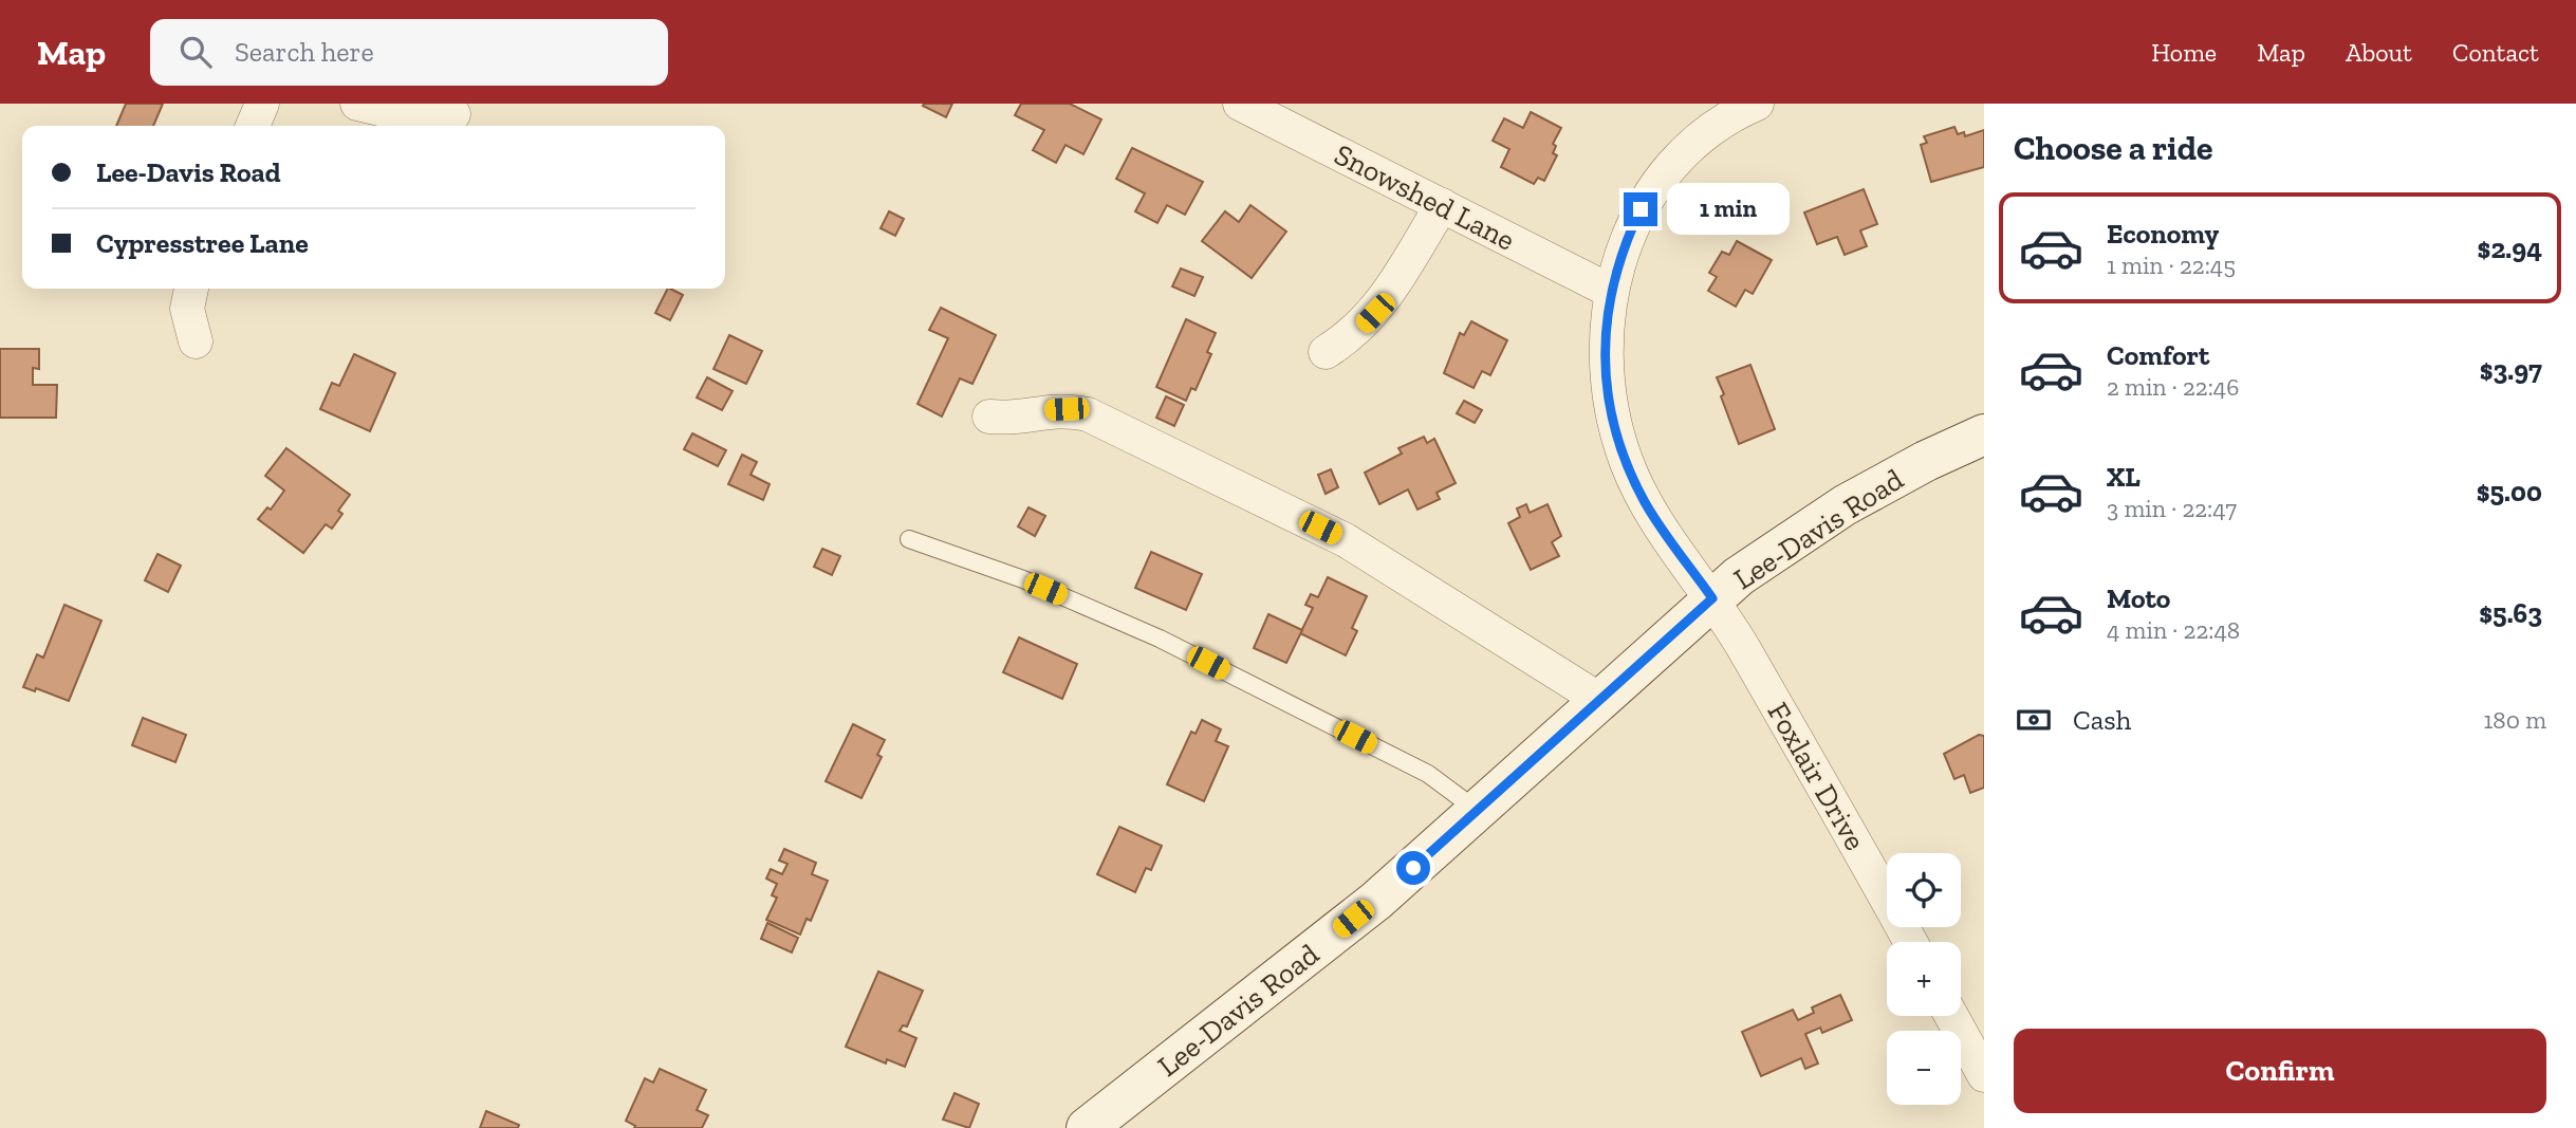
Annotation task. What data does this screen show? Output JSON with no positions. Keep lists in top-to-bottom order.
{
  "streets": {
    "main road": ["Lee-Davis Road"],
    "street": ["Snowshed Lane", "Foxlair Drive"]
  },
  "crossings": [
    ["Snowshed Lane", "Foxlair Drive"],
    ["Lee-Davis Road", "Foxlair Drive"]
  ],
  "page": {
    "header": "Map",
    "search": "Search here",
    "nav": [
      "Home",
      "Map",
      "About",
      "Contact"
    ],
    "heading": "Choose a ride",
    "banner": ["Lee-Davis Road", "Cypresstree Lane"],
    "bubble": "1 min",
    "list": [
      {
        "name": "Economy",
        "note": "1 min · 22:45",
        "value": "$2.94"
      },
      {
        "name": "Comfort",
        "note": "2 min · 22:46",
        "value": "$3.97"
      },
      {
        "name": "XL",
        "note": "3 min · 22:47",
        "value": "$5.00"
      },
      {
        "name": "Moto",
        "note": "4 min · 22:48",
        "value": "$5.63"
      }
    ],
    "pay": ["Cash", "180 m"],
    "map_buttons": ["+", "−"],
    "buttons": "Confirm"
  }
}
